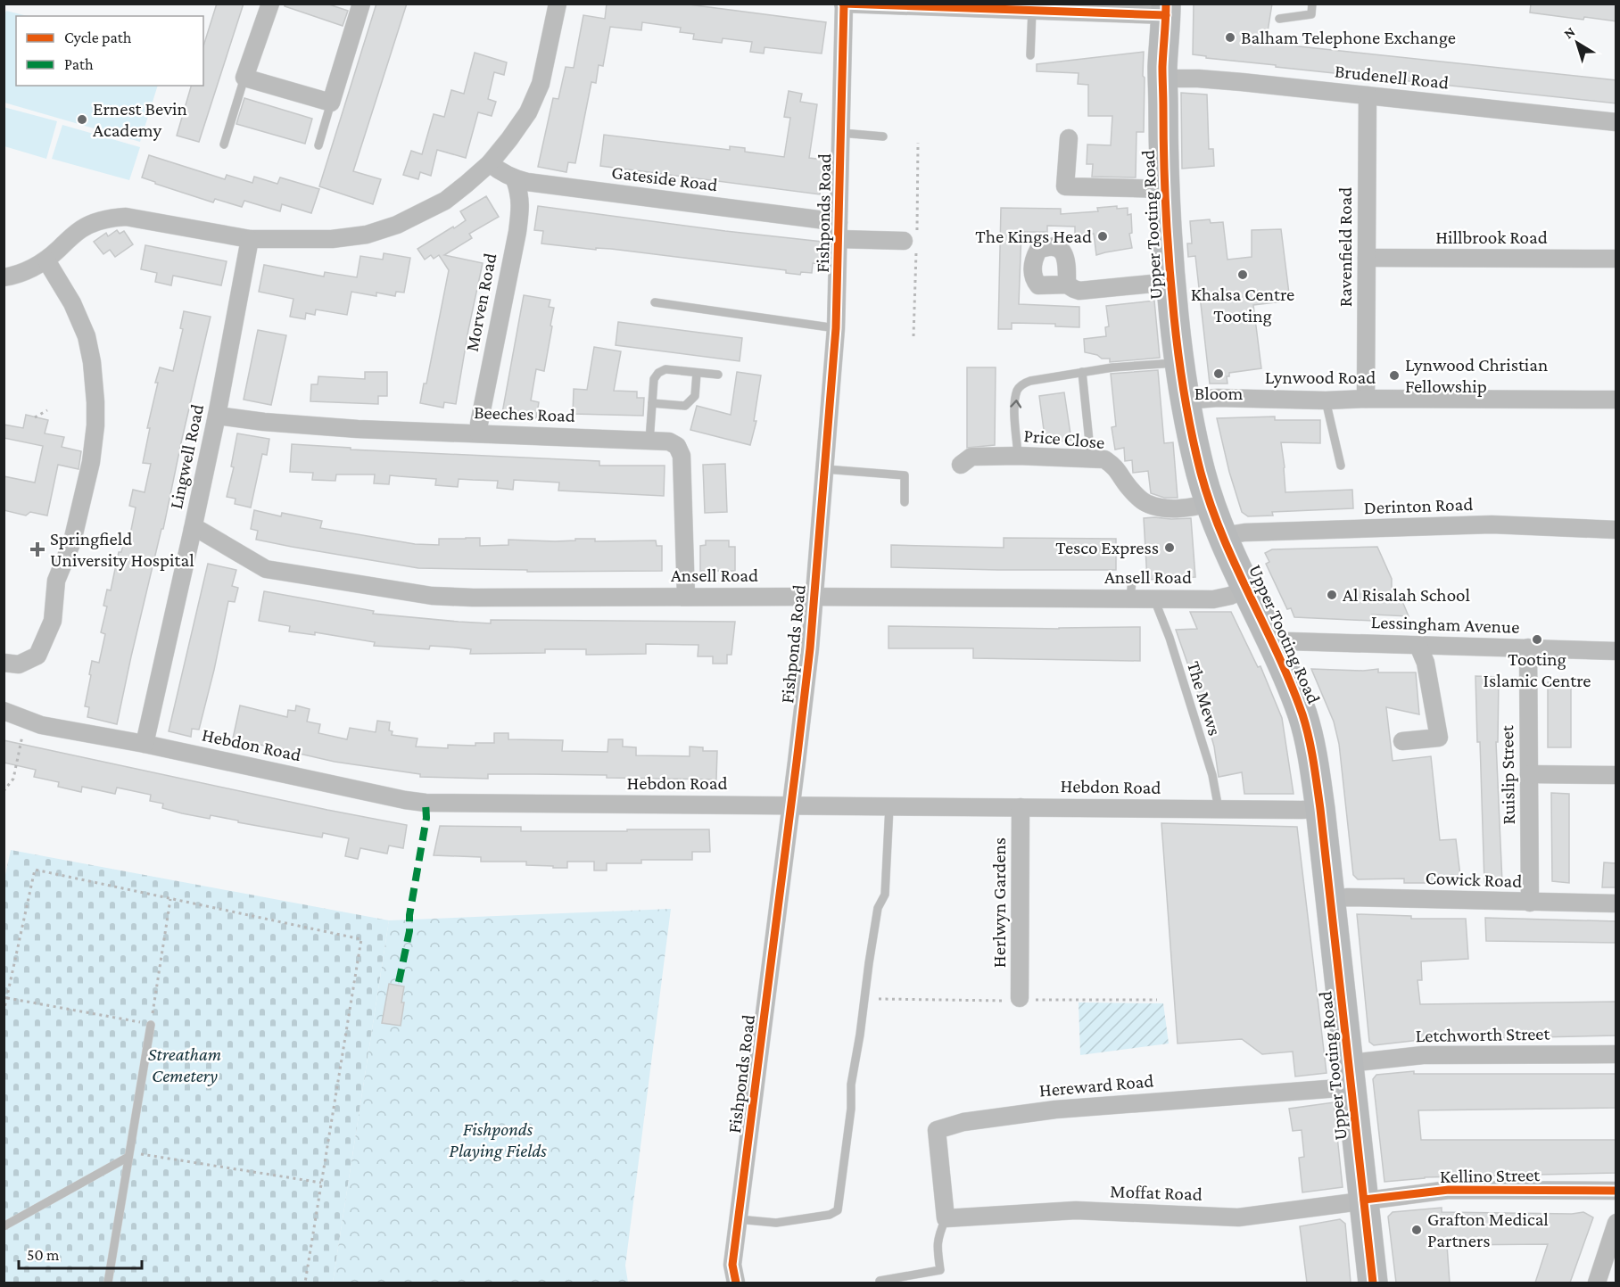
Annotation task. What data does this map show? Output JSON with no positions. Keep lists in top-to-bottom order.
{
  "streets": {
    "highway": ["Upper Tooting Road"],
    "street": [
      "Brudenell Road",
      "Gateside Road",
      "Fishponds Road",
      "Hillbrook Road",
      "Ravenfield Road",
      "Morven Road",
      "Lynwood Road",
      "Beeches Road",
      "Price Close",
      "Lingwell Road",
      "Derinton Road",
      "Ansell Road",
      "Lessingham Avenue",
      "Hebdon Road",
      "Ruislip Street",
      "Cowick Road",
      "Herlwyn Gardens",
      "Letchworth Street",
      "Hereward Road",
      "Kellino Street",
      "Moffat Road"
    ],
    "lane": ["The Mews"]
  },
  "crossings": [
    ["Brudenell Road", "Upper Tooting Road"],
    ["Brudenell Road", "Ravenfield Road"],
    ["Gateside Road", "Fishponds Road"],
    ["Gateside Road", "Morven Road"],
    ["Fishponds Road", "Ansell Road"],
    ["Fishponds Road", "Hebdon Road"],
    ["Upper Tooting Road", "Lynwood Road"],
    ["Upper Tooting Road", "Price Close"],
    ["Upper Tooting Road", "Derinton Road"],
    ["Upper Tooting Road", "Ansell Road"],
    ["Upper Tooting Road", "Lessingham Avenue"],
    ["Upper Tooting Road", "Hebdon Road"],
    ["Upper Tooting Road", "Cowick Road"],
    ["Upper Tooting Road", "Letchworth Street"],
    ["Upper Tooting Road", "Hereward Road"],
    ["Upper Tooting Road", "Kellino Street"],
    ["Upper Tooting Road", "Moffat Road"],
    ["Hillbrook Road", "Ravenfield Road"],
    ["Ravenfield Road", "Lynwood Road"],
    ["Morven Road", "Beeches Road"],
    ["Beeches Road", "Lingwell Road"],
    ["Beeches Road", "Ansell Road"],
    ["Lingwell Road", "Ansell Road"],
    ["Lingwell Road", "Hebdon Road"],
    ["Ansell Road", "The Mews"],
    ["Lessingham Avenue", "Ruislip Street"],
    ["The Mews", "Hebdon Road"],
    ["Hebdon Road", "Herlwyn Gardens"],
    ["Ruislip Street", "Cowick Road"],
    ["Letchworth Street", "Hereward Road"],
    ["Hereward Road", "Moffat Road"],
    ["Kellino Street", "Moffat Road"]
  ],
  "parks": ["Streatham Cemetery", "Fishponds Playing Fields"],
  "places": {
    "other": [
      "Balham Telephone Exchange",
      "Ernest Bevin Academy",
      "The Kings Head",
      "Khalsa Centre Tooting",
      "Bloom",
      "Lynwood Christian Fellowship",
      "Tesco Express",
      "Al Risalah School",
      "Tooting Islamic Centre",
      "Grafton Medical Partners"
    ],
    "health": ["Springfield University Hospital"]
  },
  "legend": ["Cycle path", "Path"],
  "scale_bar": "50 m",
  "north": "top left"
}
